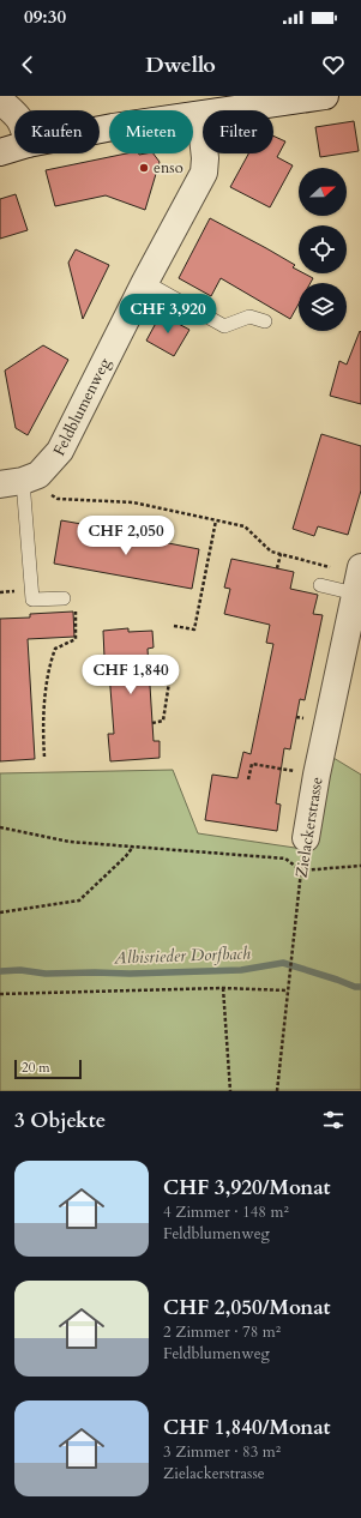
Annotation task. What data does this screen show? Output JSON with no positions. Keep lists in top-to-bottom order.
{
  "streets": {
    "street": ["Feldblumenweg", "Zielackerstrasse"]
  },
  "water": ["Albisrieder Dorfbach"],
  "places": ["enso"],
  "scale_bar": "20 m",
  "north": "right",
  "page": {
    "status": "09:30",
    "header": "Dwello",
    "chip": ["Kaufen", "Mieten", "Filter"],
    "price": ["CHF 3,920", "CHF 2,050", "CHF 1,840"],
    "scale": "20 m",
    "heading": "3 Objekte",
    "list": [
      {
        "name": "CHF 3,920/Monat",
        "note": "4 Zimmer · 148 m² · Feldblumenweg"
      },
      {
        "name": "CHF 2,050/Monat",
        "note": "2 Zimmer · 78 m² · Feldblumenweg"
      },
      {
        "name": "CHF 1,840/Monat",
        "note": "3 Zimmer · 83 m² · Zielackerstrasse"
      }
    ]
  }
}
